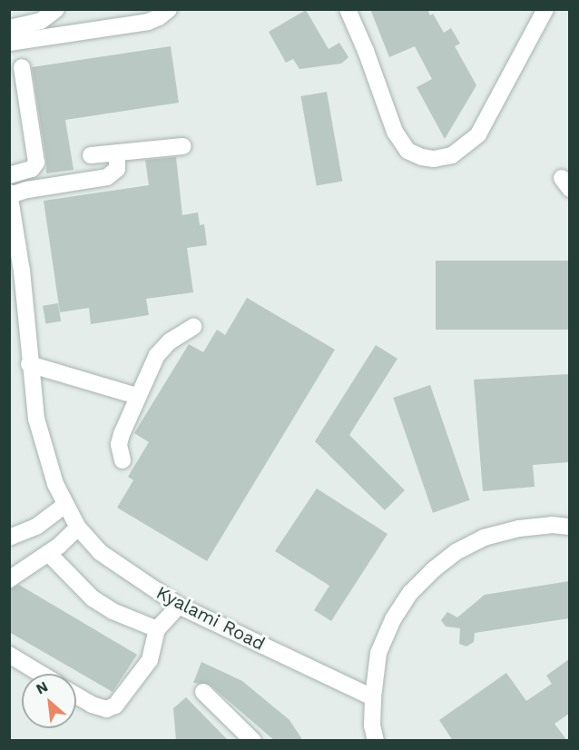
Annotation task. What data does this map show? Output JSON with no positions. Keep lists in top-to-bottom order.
{
  "streets": {
    "lane": ["Kyalami Road"]
  },
  "north": "top left"
}
